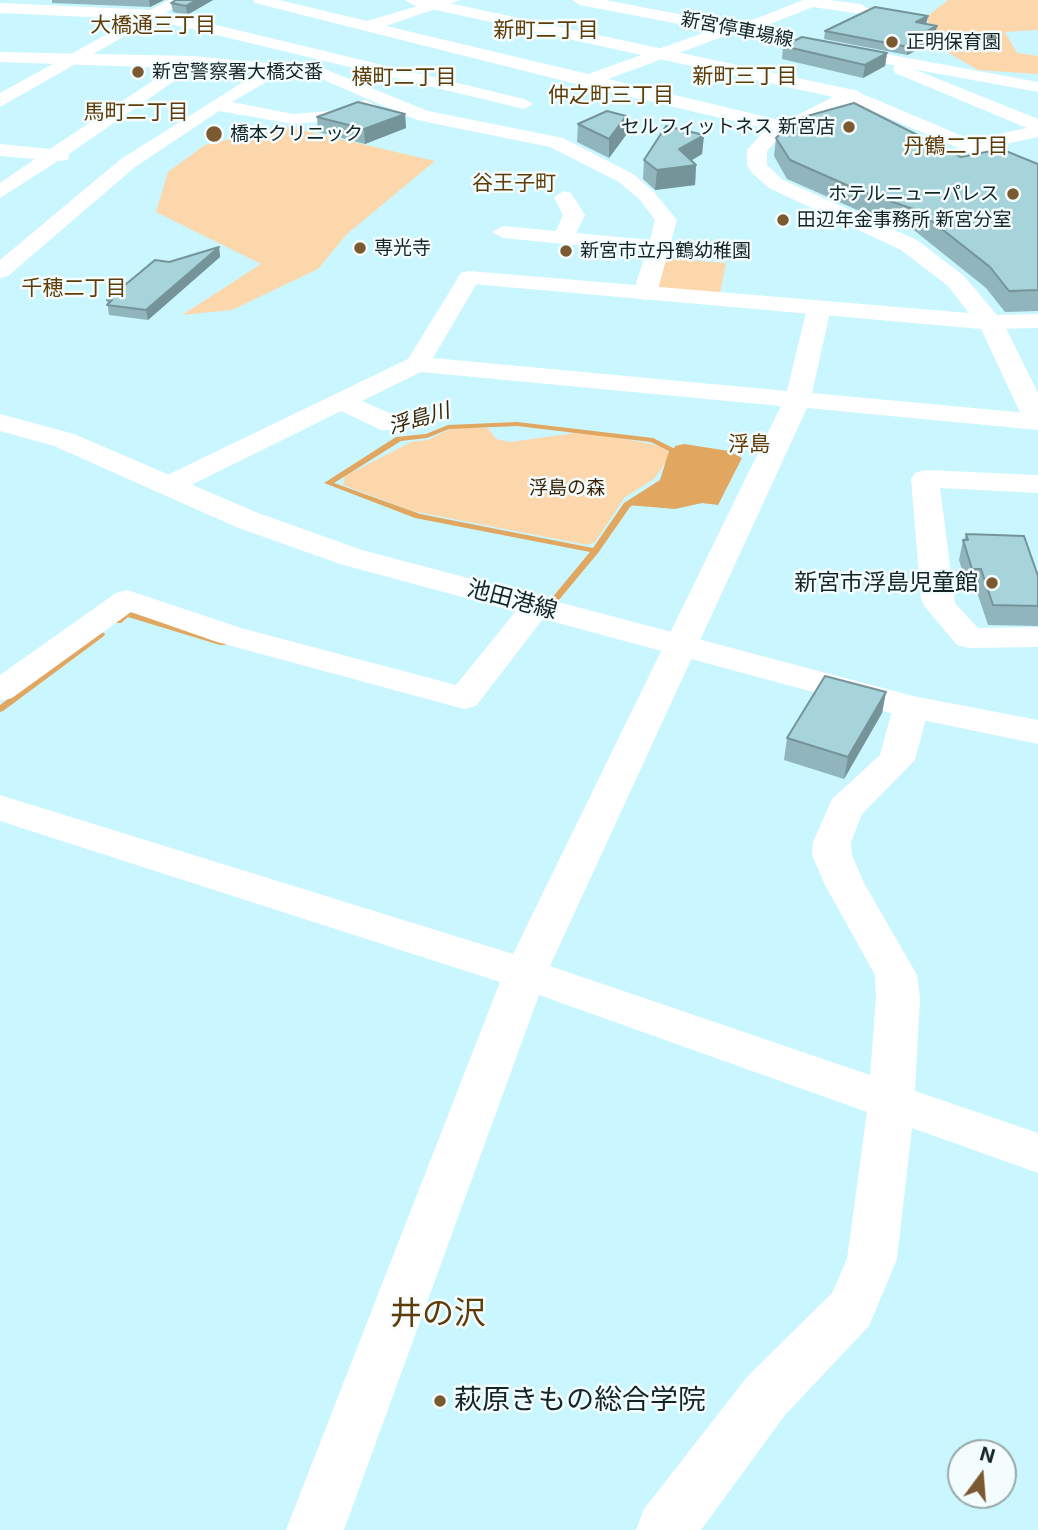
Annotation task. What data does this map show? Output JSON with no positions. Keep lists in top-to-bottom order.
{
  "streets": {
    "main road": ["新宮停車場線", "池田港線"]
  },
  "districts": [
    "大橋通三丁目",
    "新町二丁目",
    "新町三丁目",
    "横町二丁目",
    "仲之町三丁目",
    "馬町二丁目",
    "丹鶴二丁目",
    "谷王子町",
    "千穂二丁目",
    "浮島",
    "井の沢"
  ],
  "water": ["浮島川"],
  "parks": ["浮島の森"],
  "places": [
    "正明保育園",
    "新宮警察署大橋交番",
    "セルフィットネス 新宮店",
    "橋本クリニック",
    "ホテルニューパレス",
    "田辺年金事務所 新宮分室",
    "専光寺",
    "新宮市立丹鶴幼稚園",
    "新宮市浮島児童館",
    "萩原きもの総合学院"
  ],
  "north": "top"
}
